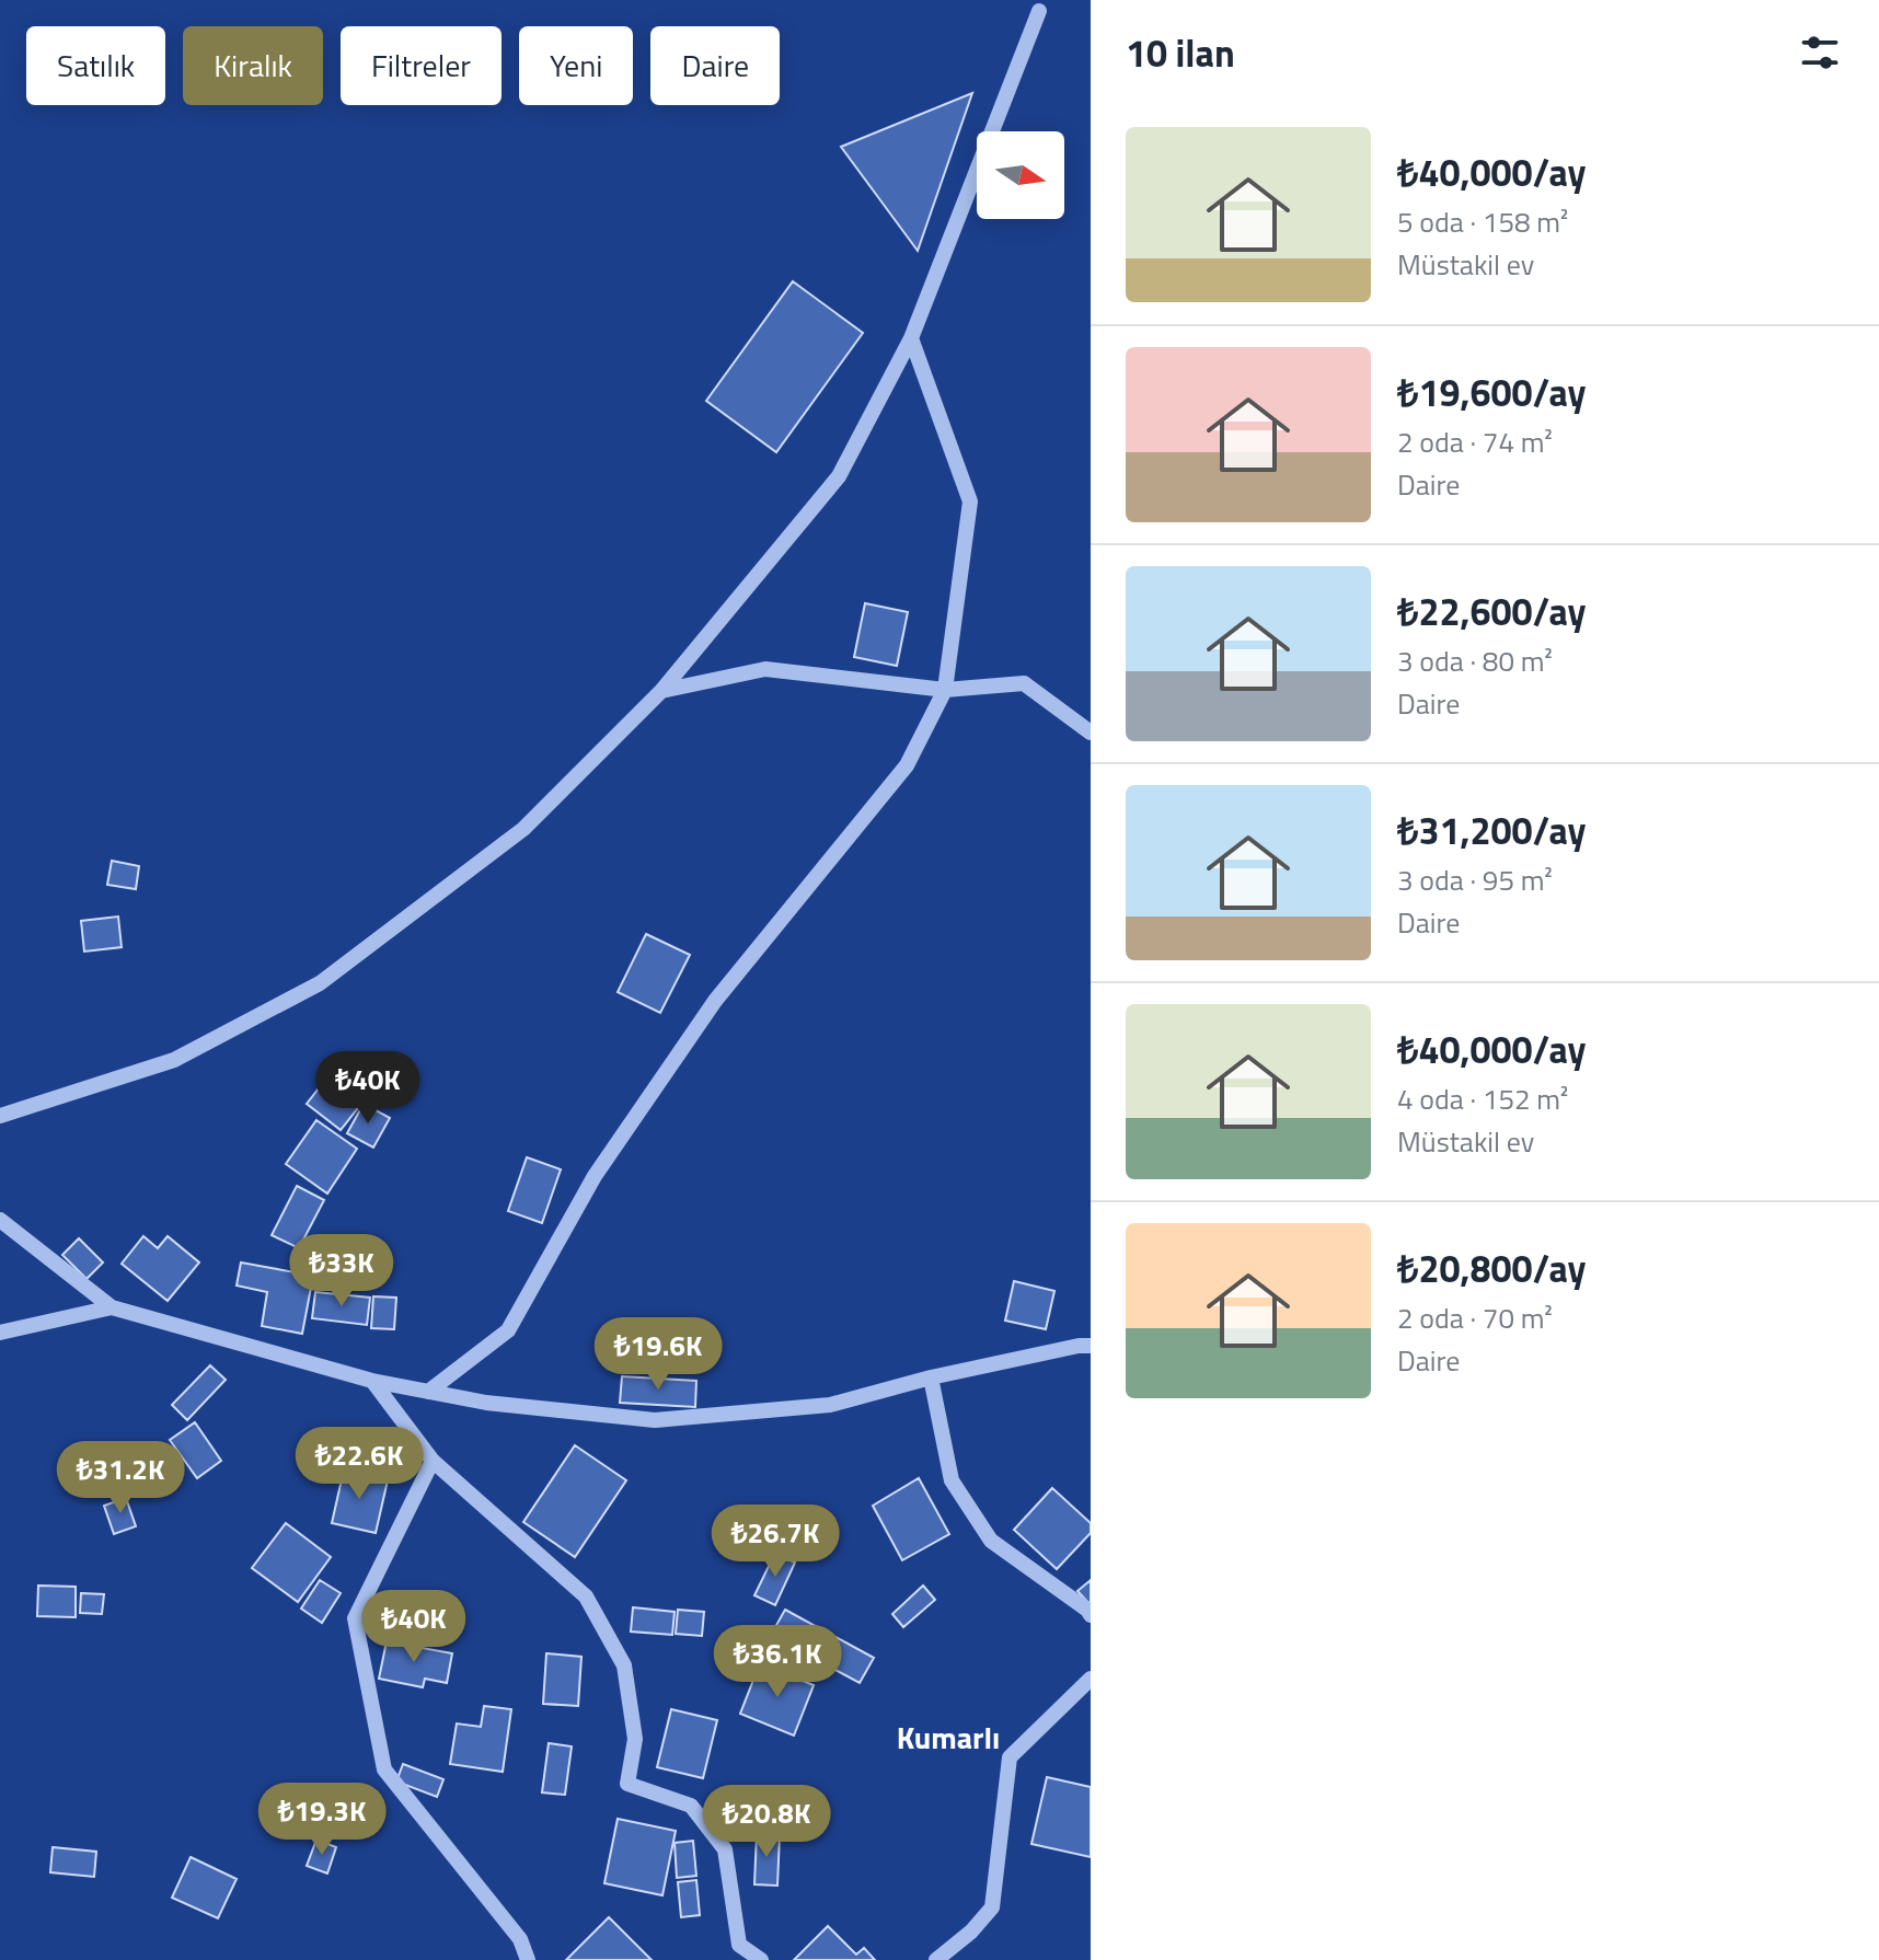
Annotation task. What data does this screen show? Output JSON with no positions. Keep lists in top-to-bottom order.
{
  "districts": ["Kumarlı"],
  "north": "right",
  "page": {
    "heading": "10 ilan",
    "chip": [
      "Satılık",
      "Kiralık",
      "Filtreler",
      "Yeni",
      "Daire"
    ],
    "list": [
      {
        "name": "₺40,000/ay",
        "note": "5 oda · 158 m² · Müstakil ev"
      },
      {
        "name": "₺19,600/ay",
        "note": "2 oda · 74 m² · Daire"
      },
      {
        "name": "₺22,600/ay",
        "note": "3 oda · 80 m² · Daire"
      },
      {
        "name": "₺31,200/ay",
        "note": "3 oda · 95 m² · Daire"
      },
      {
        "name": "₺40,000/ay",
        "note": "4 oda · 152 m² · Müstakil ev"
      },
      {
        "name": "₺20,800/ay",
        "note": "2 oda · 70 m² · Daire"
      }
    ],
    "price": [
      "₺40K",
      "₺33K",
      "₺19.6K",
      "₺22.6K",
      "₺31.2K",
      "₺26.7K",
      "₺40K",
      "₺36.1K",
      "₺19.3K",
      "₺20.8K"
    ]
  }
}
